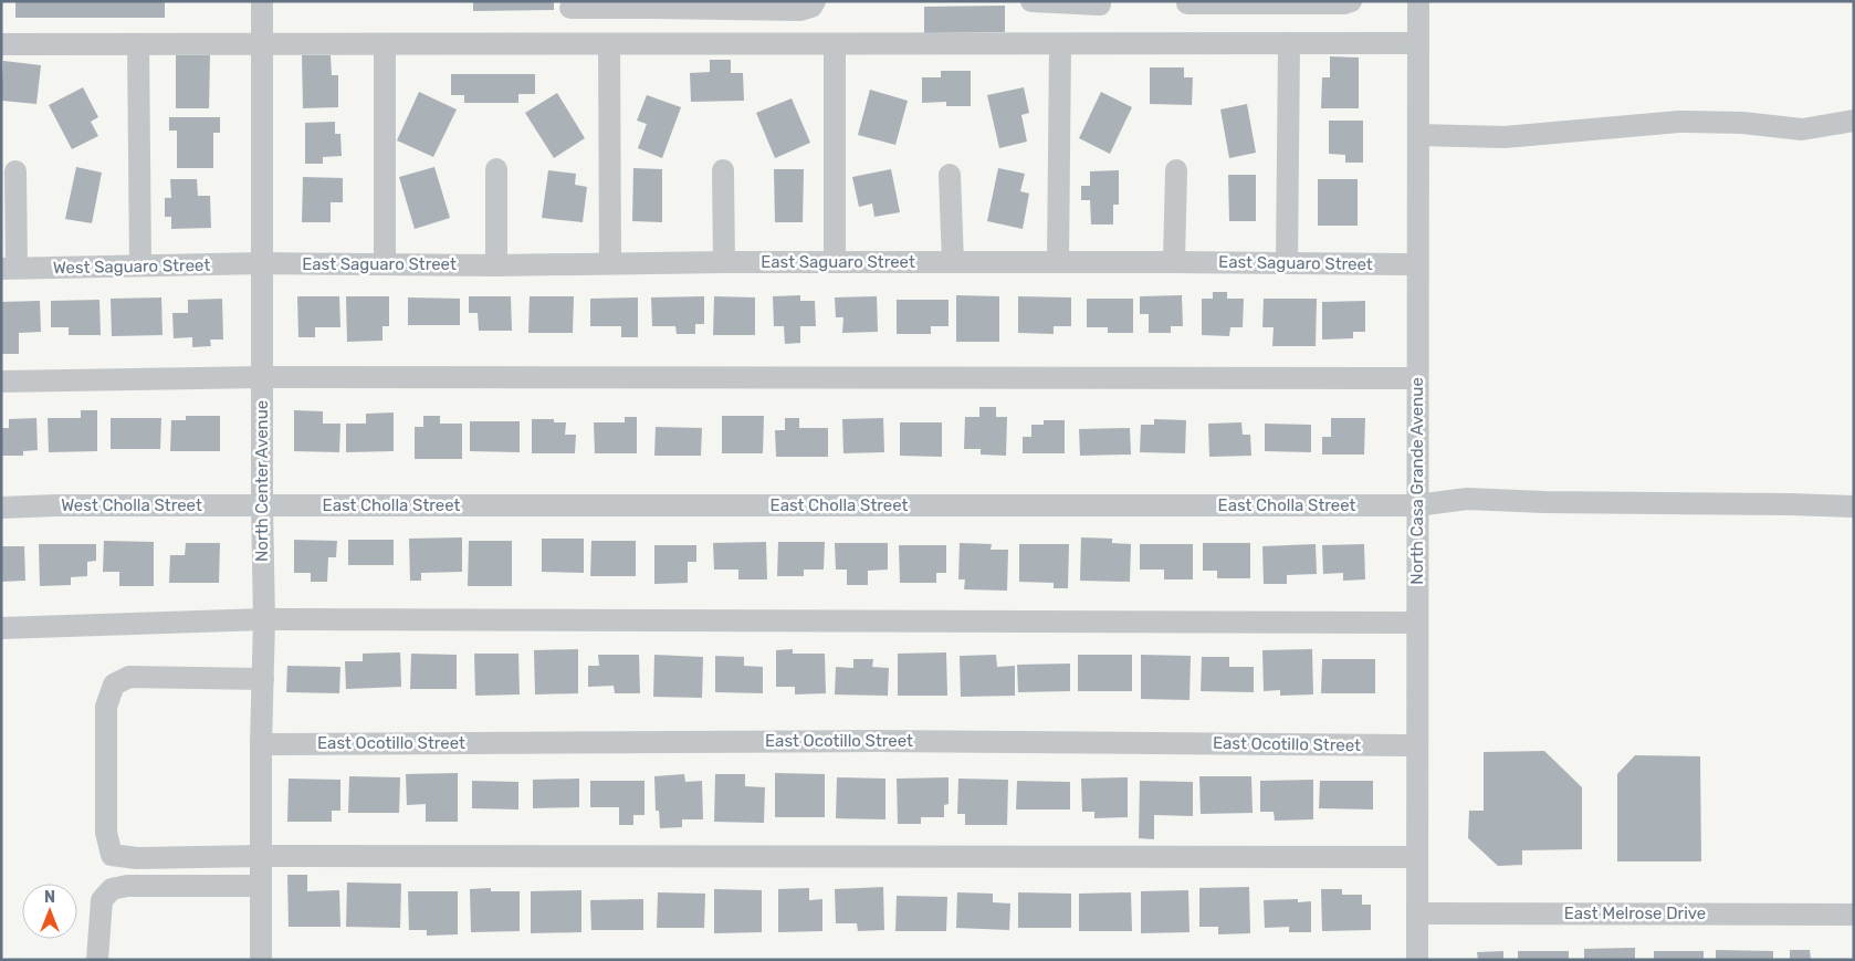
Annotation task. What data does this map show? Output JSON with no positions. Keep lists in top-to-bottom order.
{
  "streets": {
    "street": [
      "East Saguaro Street",
      "West Saguaro Street",
      "North Center Avenue",
      "North Casa Grande Avenue",
      "West Cholla Street",
      "East Cholla Street",
      "East Ocotillo Street",
      "East Melrose Drive"
    ]
  },
  "crossings": [
    ["East Saguaro Street", "West Saguaro Street"],
    ["East Saguaro Street", "North Center Avenue"],
    ["East Saguaro Street", "North Casa Grande Avenue"],
    ["West Saguaro Street", "North Center Avenue"],
    ["North Center Avenue", "West Cholla Street"],
    ["North Center Avenue", "East Cholla Street"],
    ["North Center Avenue", "East Ocotillo Street"],
    ["North Casa Grande Avenue", "East Cholla Street"],
    ["North Casa Grande Avenue", "East Ocotillo Street"],
    ["North Casa Grande Avenue", "East Melrose Drive"],
    ["West Cholla Street", "East Cholla Street"]
  ],
  "north": "top"
}
